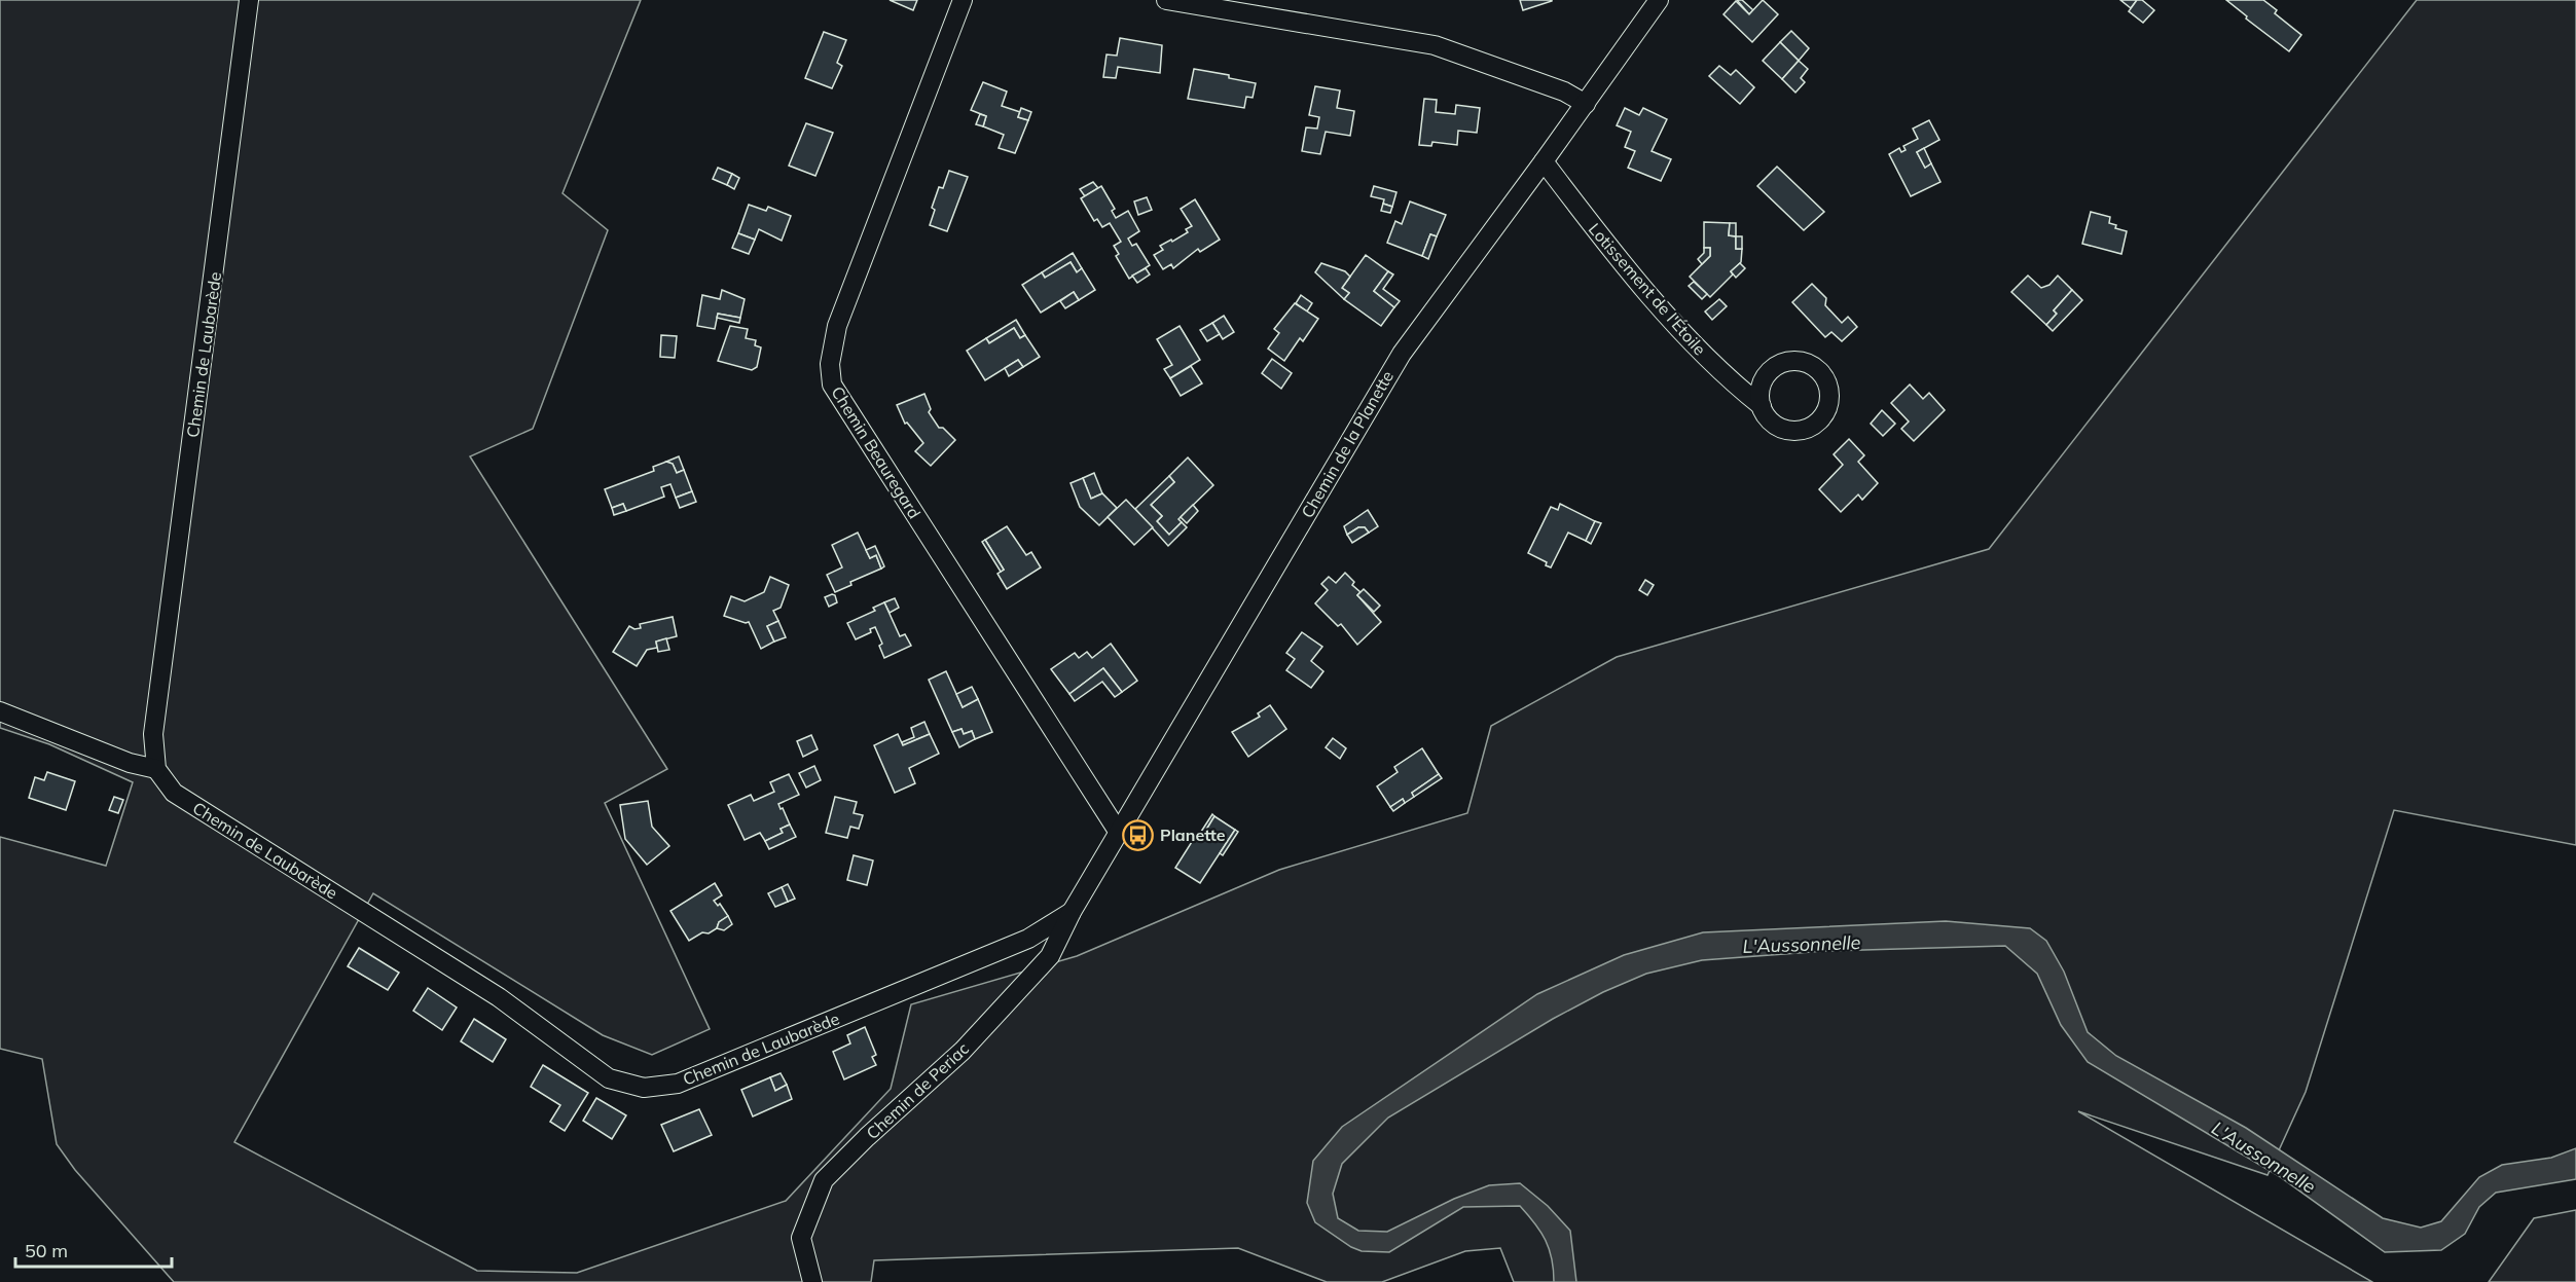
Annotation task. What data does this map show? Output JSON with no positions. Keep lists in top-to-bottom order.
{
  "streets": {
    "street": [
      "Lotissement de l'Étoile",
      "Chemin de Laubarède",
      "Chemin de la Planette",
      "Chemin Beauregard",
      "Chemin de Periac"
    ]
  },
  "crossings": [
    ["Lotissement de l'Étoile", "Chemin de la Planette"],
    ["Chemin de Laubarède", "Chemin de la Planette"],
    ["Chemin de Laubarède", "Chemin de Periac"],
    ["Chemin de la Planette", "Chemin Beauregard"],
    ["Chemin de la Planette", "Chemin de Periac"]
  ],
  "water": ["L'Aussonnelle"],
  "places": {
    "bus stop": ["Planette"]
  },
  "scale_bar": "50 m"
}
